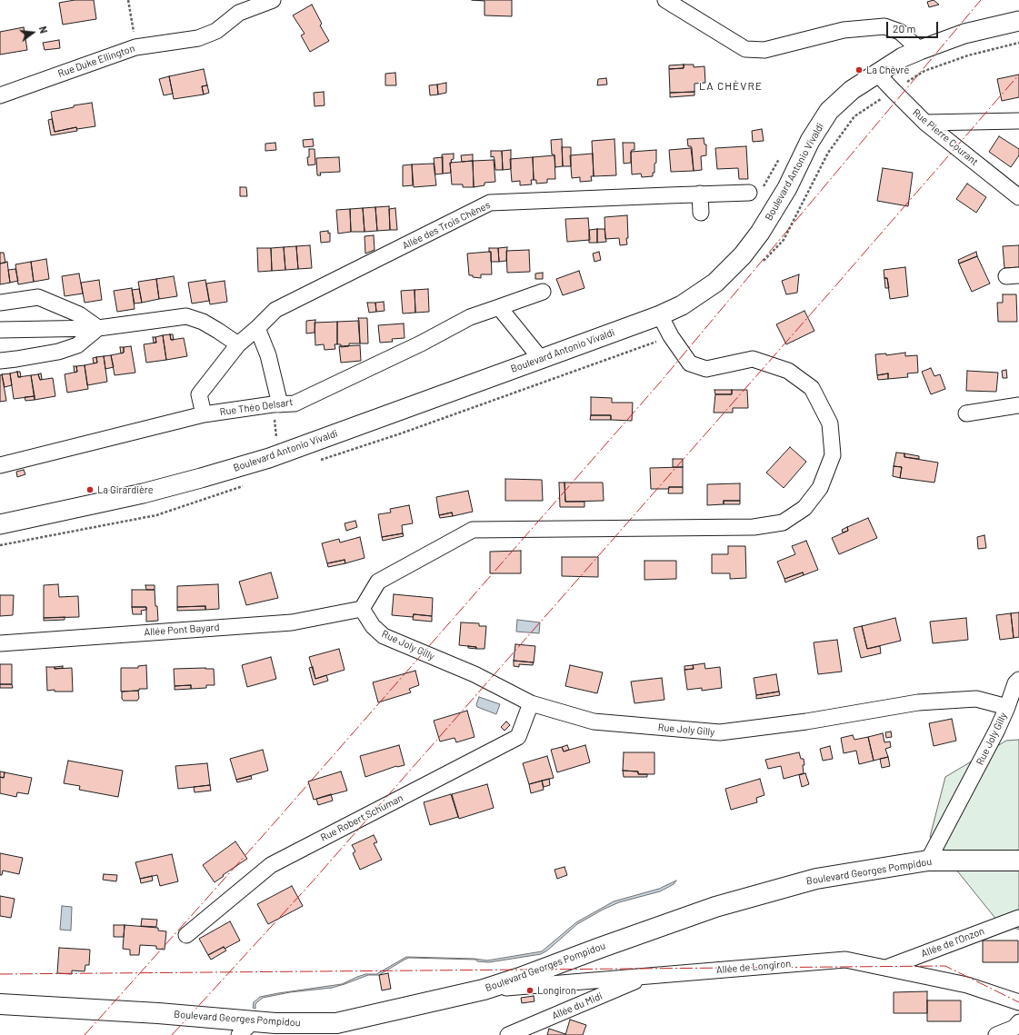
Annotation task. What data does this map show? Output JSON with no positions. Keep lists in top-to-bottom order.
{
  "streets": {
    "main road": ["Boulevard Georges Pompidou"],
    "street": [
      "Rue Duke Ellington",
      "Rue Pierre Courant",
      "Boulevard Antonio Vivaldi",
      "Allée des Trois Chênes",
      "Rue Théo Delsart",
      "Allée Pont Bayard",
      "Rue Joly Gilly",
      "Rue Robert Schuman",
      "Allée de l'Onzon",
      "Allée de Longiron",
      "Allée du Midi"
    ]
  },
  "crossings": [
    ["Rue Pierre Courant", "Boulevard Antonio Vivaldi"],
    ["Allée des Trois Chênes", "Rue Théo Delsart"],
    ["Allée Pont Bayard", "Rue Joly Gilly"],
    ["Rue Joly Gilly", "Rue Robert Schuman"],
    ["Rue Joly Gilly", "Boulevard Georges Pompidou"],
    ["Boulevard Georges Pompidou", "Allée de Longiron"],
    ["Allée de l'Onzon", "Allée de Longiron"],
    ["Allée de Longiron", "Allée du Midi"]
  ],
  "districts": ["LA CHÈVRE"],
  "places": ["La Chèvre", "La Girardière", "Longiron"],
  "scale_bar": "20 m",
  "north": "right"
}
